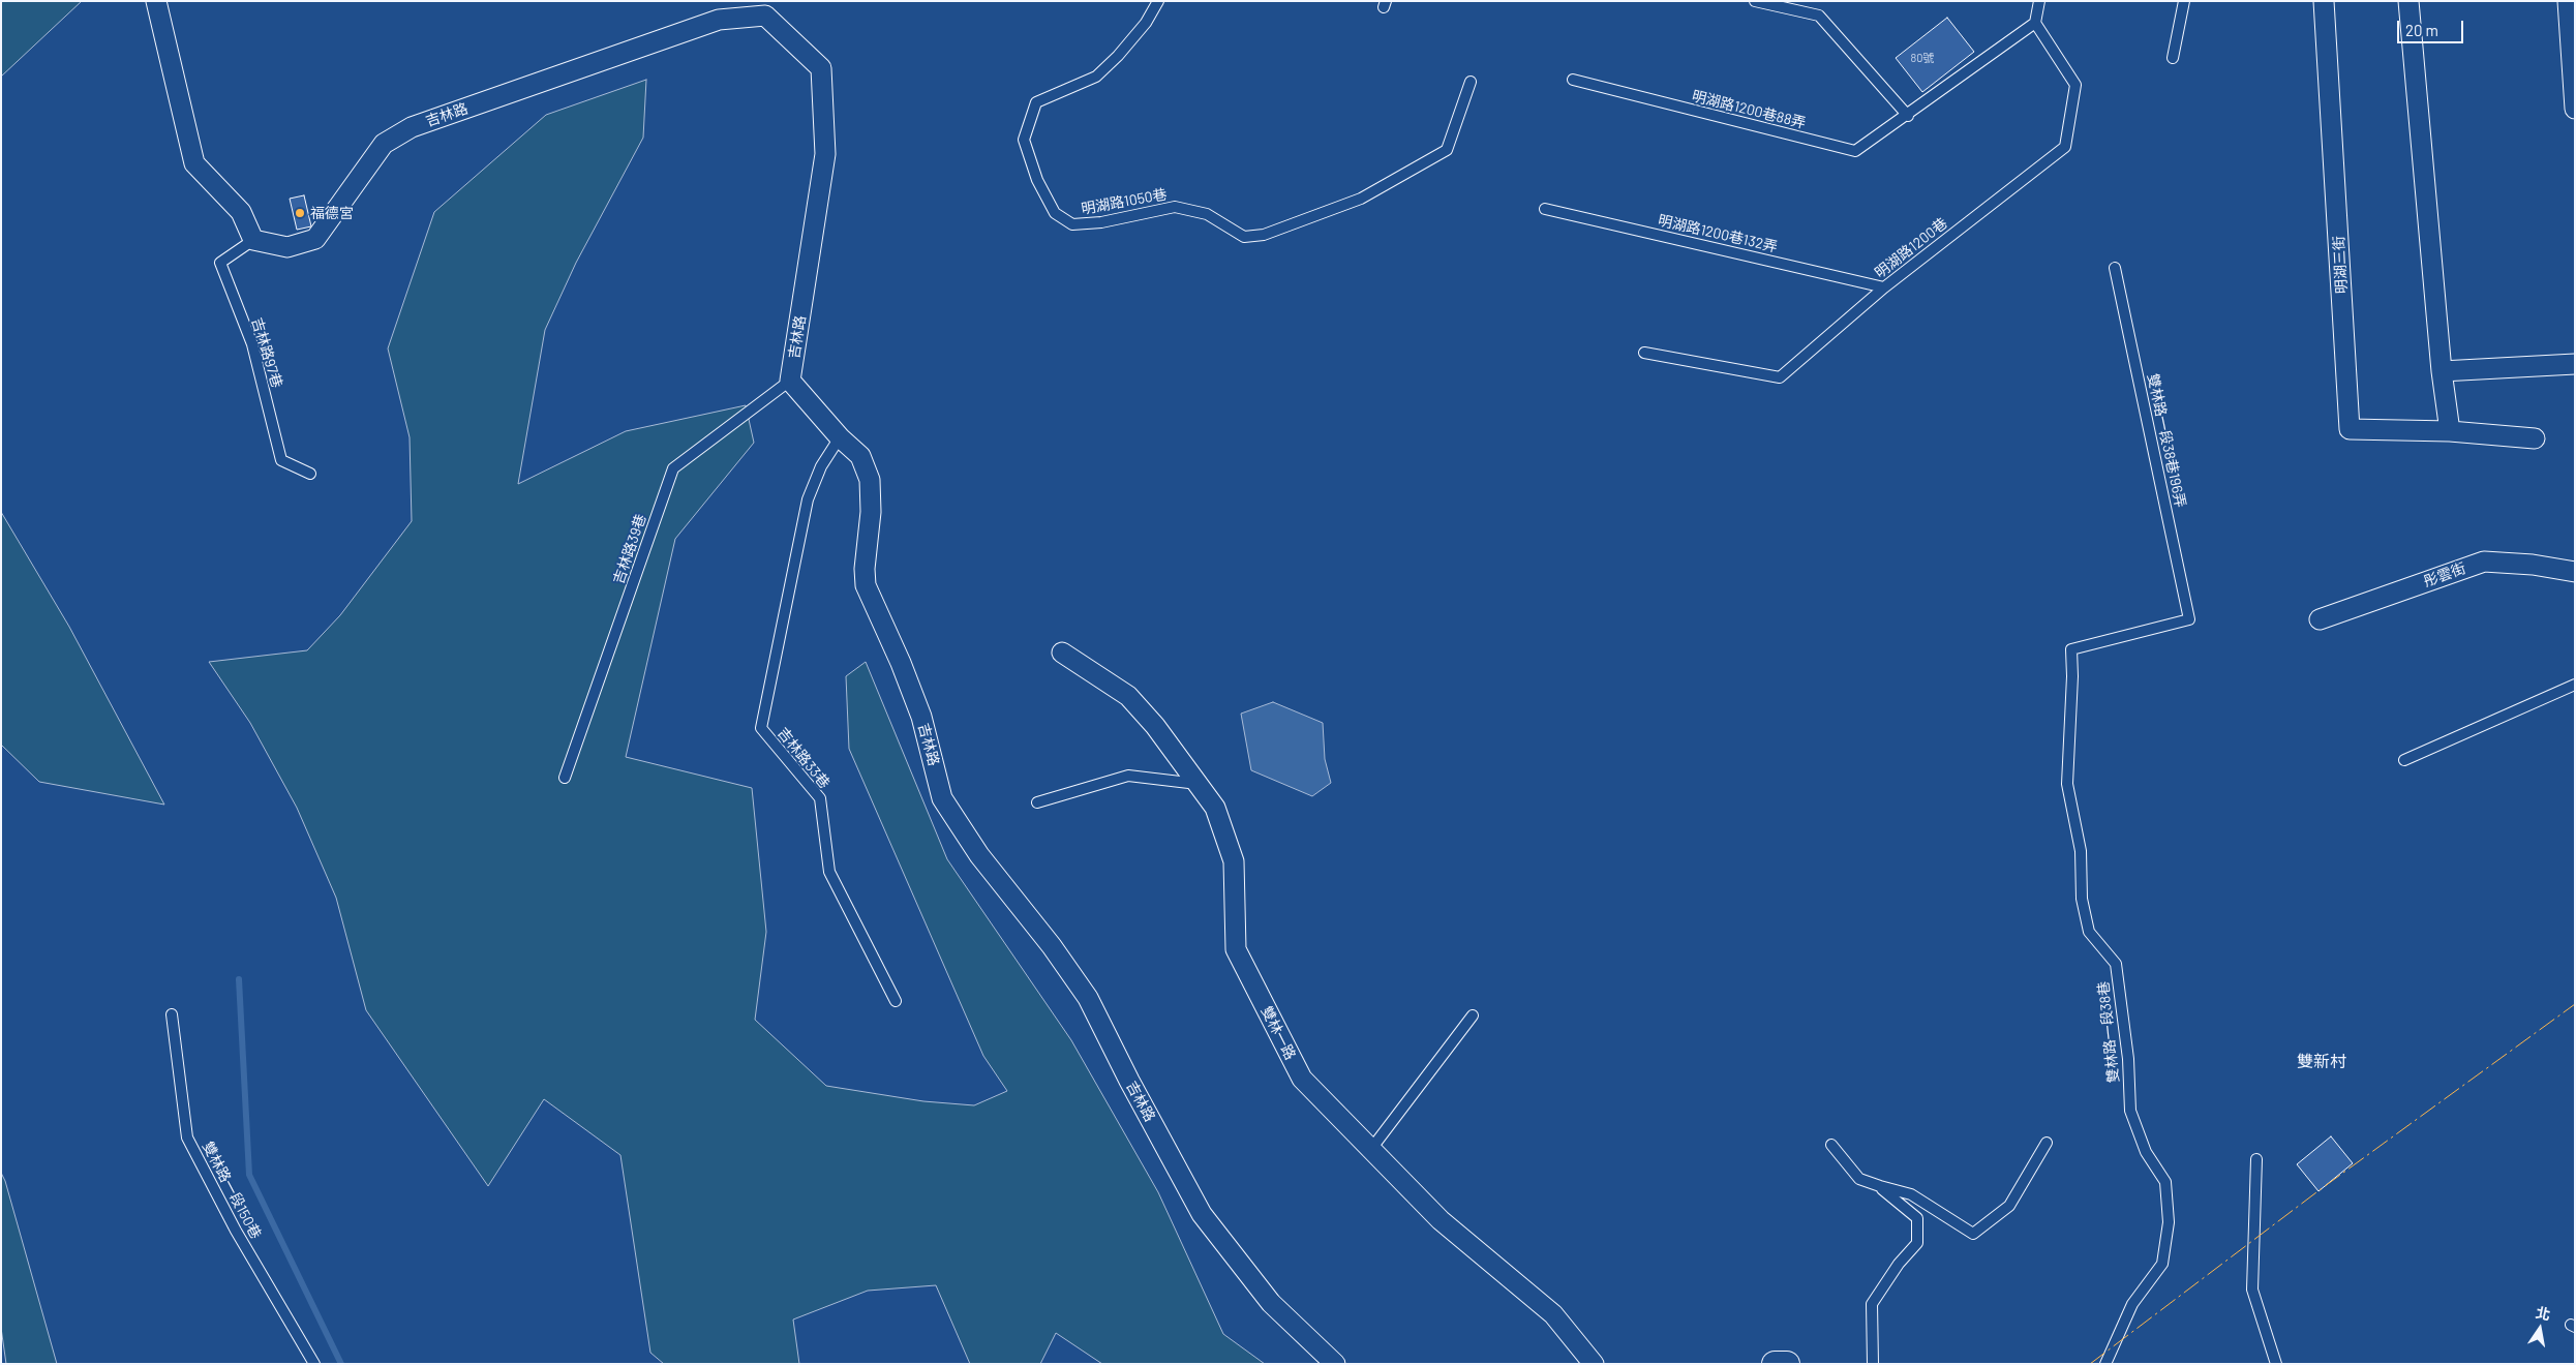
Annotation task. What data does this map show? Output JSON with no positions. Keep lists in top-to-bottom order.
{
  "streets": {
    "street": [
      "吉林路",
      "明湖三街",
      "彤雲街",
      "雙林一路"
    ],
    "lane": [
      "明湖路1200巷88弄",
      "明湖路1050巷",
      "明湖路1200巷132弄",
      "明湖路1200巷",
      "吉林路97巷",
      "雙林路一段38巷196弄",
      "吉林路39巷",
      "吉林路33巷",
      "雙林路一段38巷",
      "雙林路一段150巷"
    ]
  },
  "crossings": [
    ["吉林路", "吉林路97巷"],
    ["吉林路", "吉林路39巷"],
    ["吉林路", "吉林路33巷"],
    ["明湖路1200巷132弄", "明湖路1200巷"],
    ["雙林路一段38巷196弄", "雙林路一段38巷"]
  ],
  "districts": ["雙新村"],
  "places": ["福德宮"],
  "house_numbers": ["80號"],
  "scale_bar": "20 m",
  "north": "top"
}
